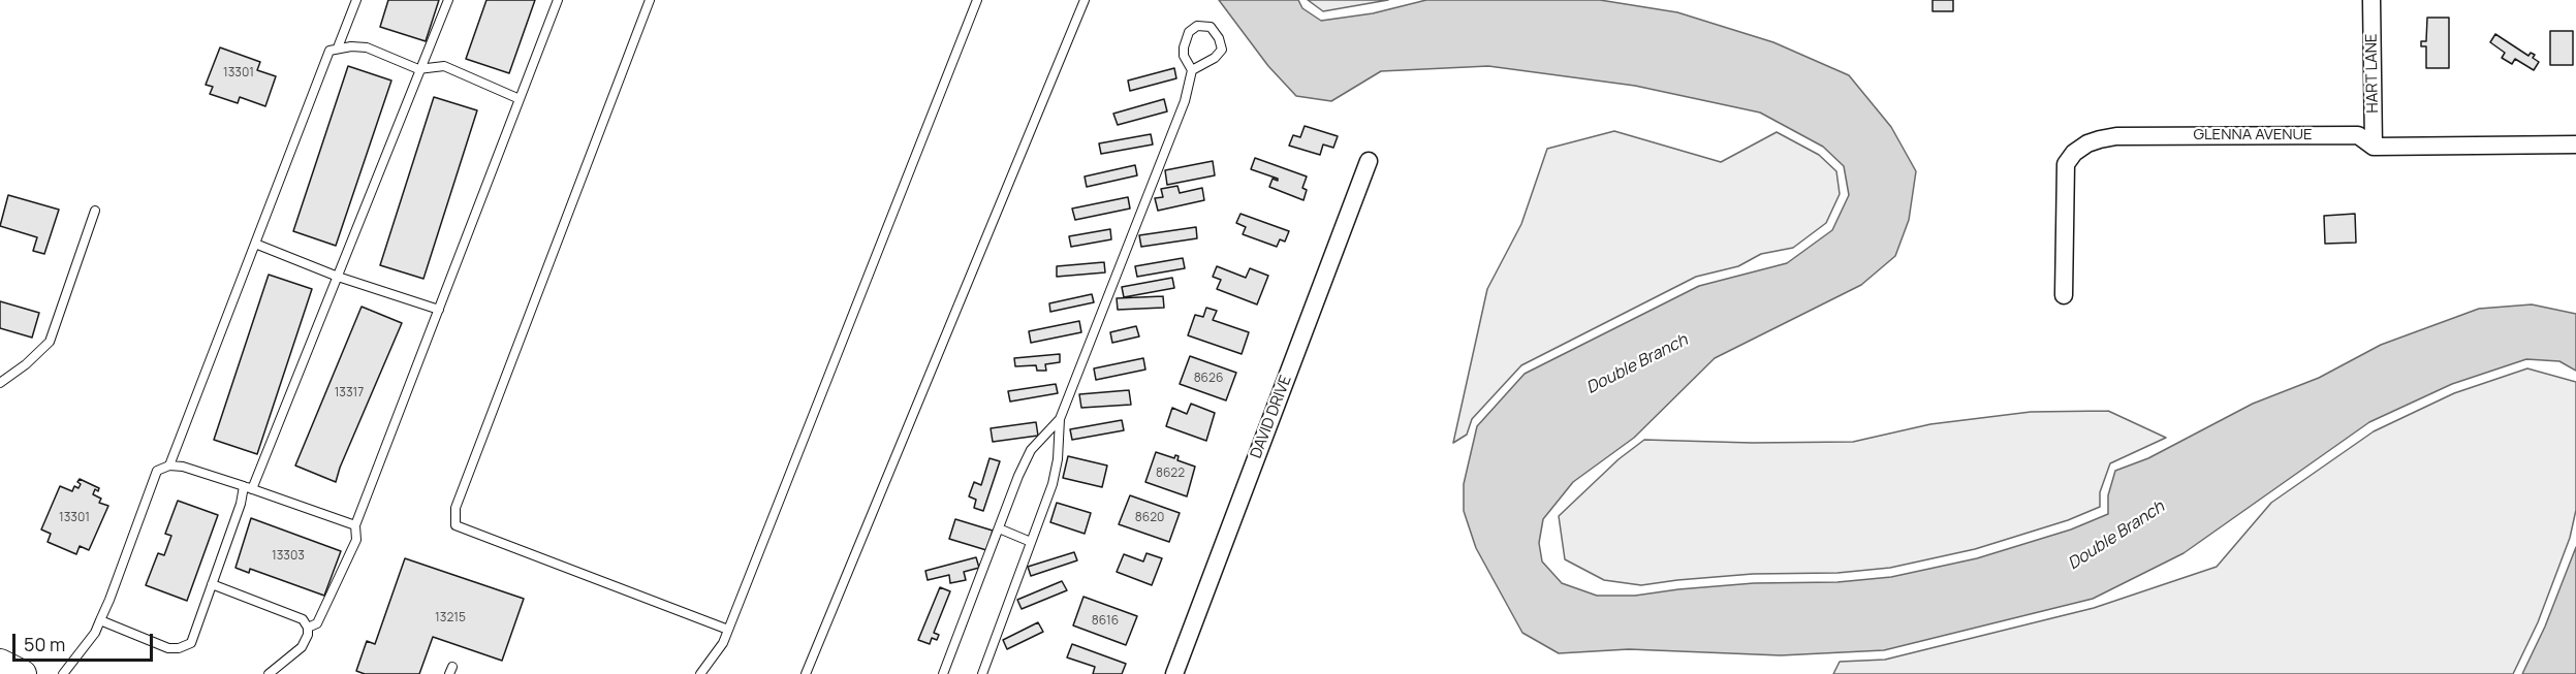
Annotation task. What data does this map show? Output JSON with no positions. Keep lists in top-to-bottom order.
{
  "streets": {
    "street": ["HART LANE", "GLENNA AVENUE", "DAVID DRIVE"]
  },
  "crossings": [
    ["HART LANE", "GLENNA AVENUE"]
  ],
  "water": ["Double Branch"],
  "house_numbers": [
    "13301",
    "8626",
    "13317",
    "8622",
    "13301",
    "8620",
    "13303",
    "13215",
    "8616"
  ],
  "scale_bar": "50 m"
}
